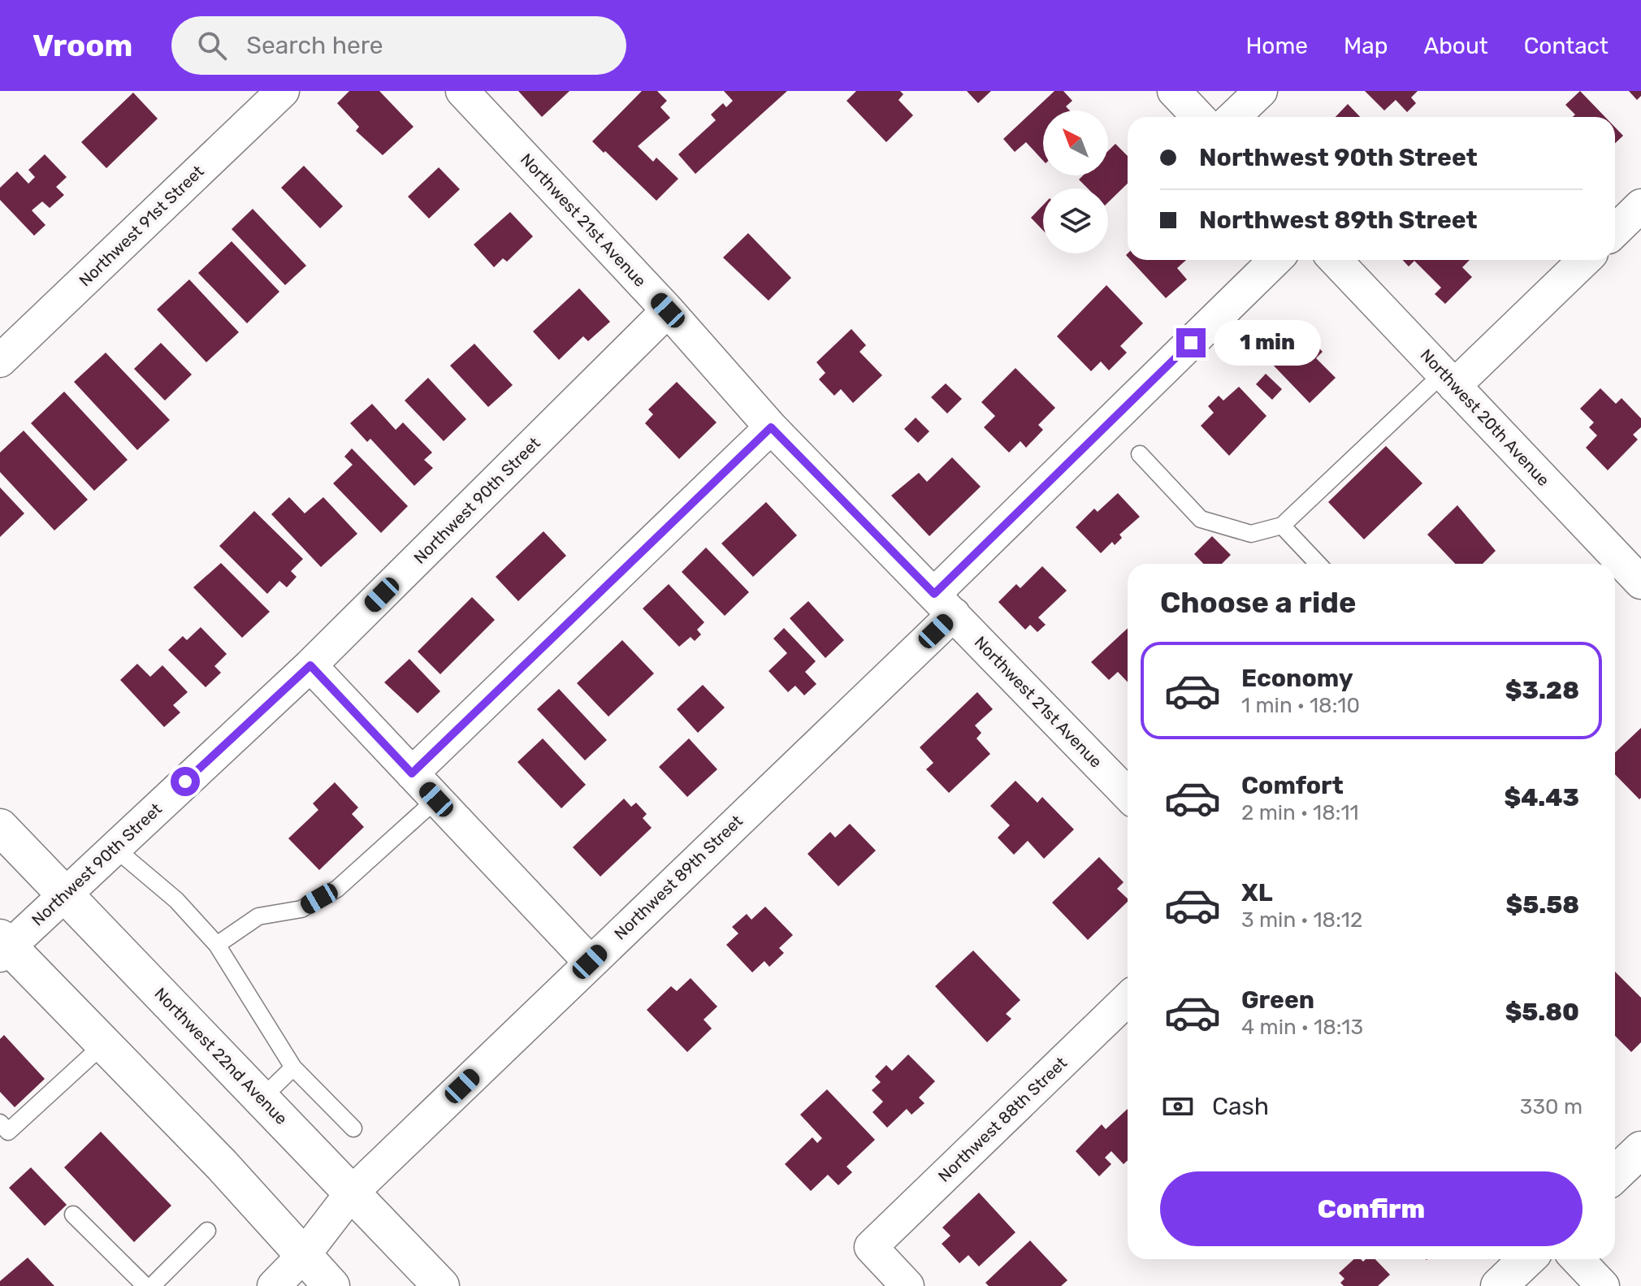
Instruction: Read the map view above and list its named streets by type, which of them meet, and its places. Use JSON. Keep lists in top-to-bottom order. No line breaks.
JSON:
{"streets":{"main road":["Northwest 22nd Avenue"],"street":["Northwest 21st Avenue","Northwest 91st Street","Northwest 20th Avenue","Northwest 90th Street","Northwest 89th Street","Northwest 88th Street"]},"crossings":[["Northwest 21st Avenue","Northwest 90th Street"],["Northwest 21st Avenue","Northwest 89th Street"],["Northwest 90th Street","Northwest 22nd Avenue"],["Northwest 89th Street","Northwest 22nd Avenue"]],"north":"top left","page":{"header":"Vroom","search":"Search here","nav":["Home","Map","About","Contact"],"banner":["Northwest 90th Street","Northwest 89th Street"],"bubble":"1 min","heading":"Choose a ride","list":[{"name":"Economy","note":"1 min · 18:10","value":"$3.28"},{"name":"Comfort","note":"2 min · 18:11","value":"$4.43"},{"name":"XL","note":"3 min · 18:12","value":"$5.58"},{"name":"Green","note":"4 min · 18:13","value":"$5.80"}],"pay":["Cash","330 m"],"buttons":"Confirm"}}
